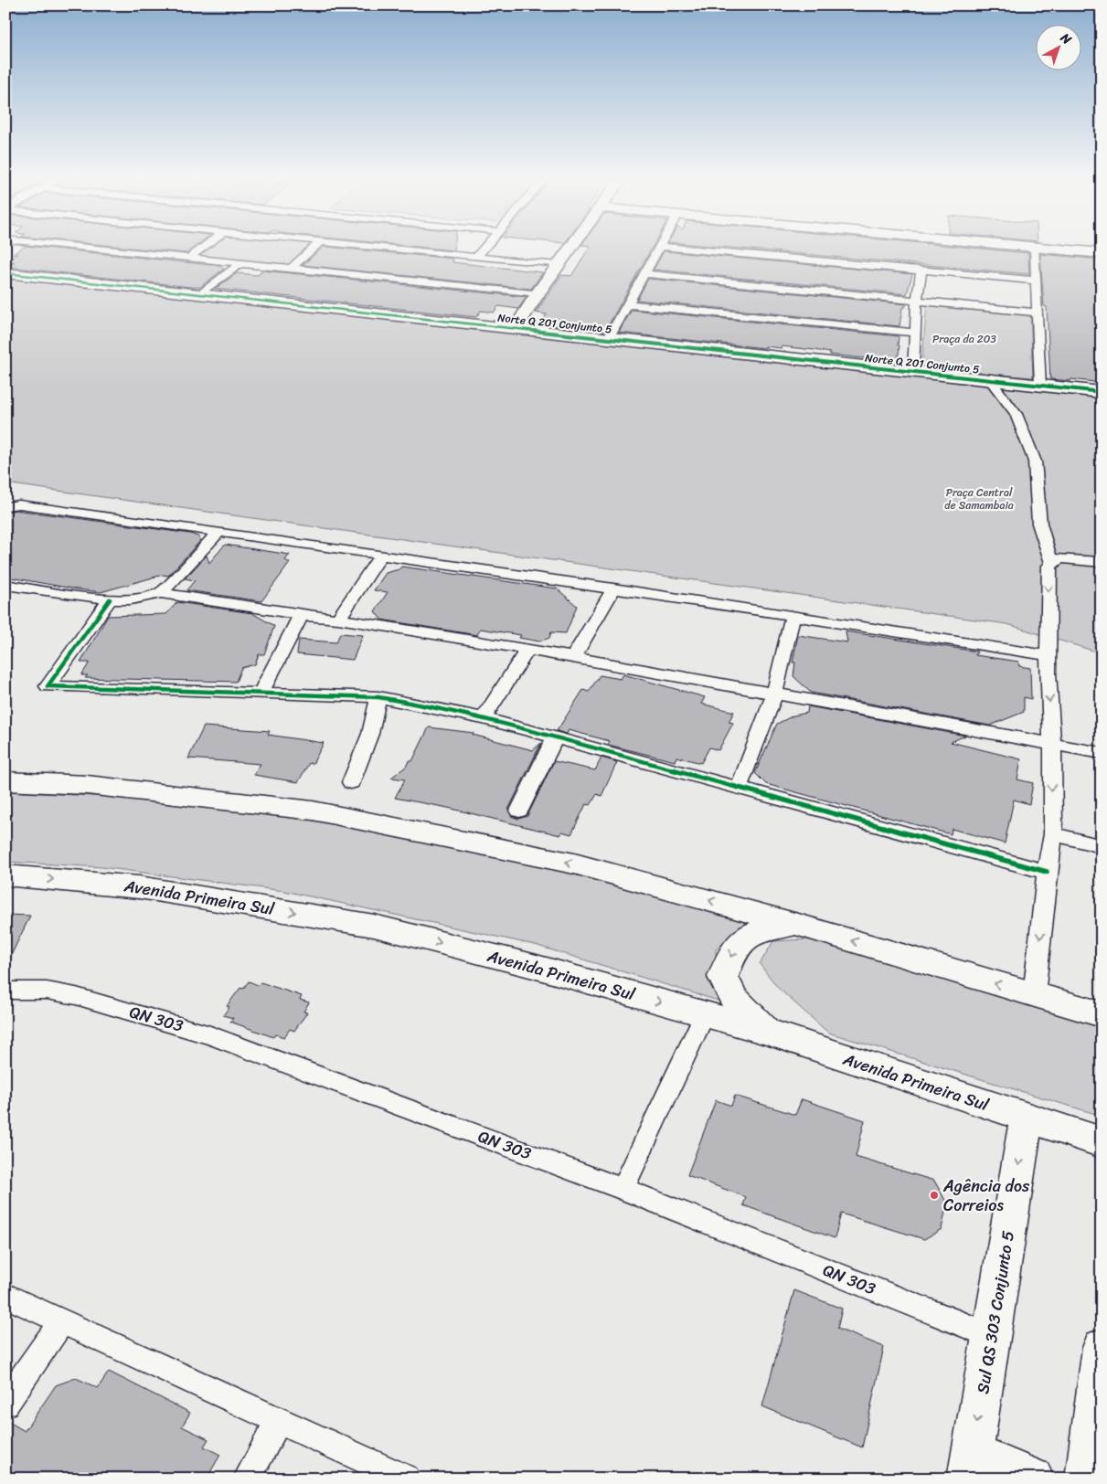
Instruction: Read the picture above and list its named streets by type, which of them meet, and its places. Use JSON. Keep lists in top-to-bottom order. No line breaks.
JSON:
{"streets":{"street":["Norte Q 201 Conjunto 5","Avenida Primeira Sul","QN 303","Sul QS 303 Conjunto 5"]},"crossings":[["Avenida Primeira Sul","Sul QS 303 Conjunto 5"],["QN 303","Sul QS 303 Conjunto 5"]],"parks":["Praça da 203","Praça Central de Samambaia"],"places":["Agência dos Correios"],"north":"top right"}
